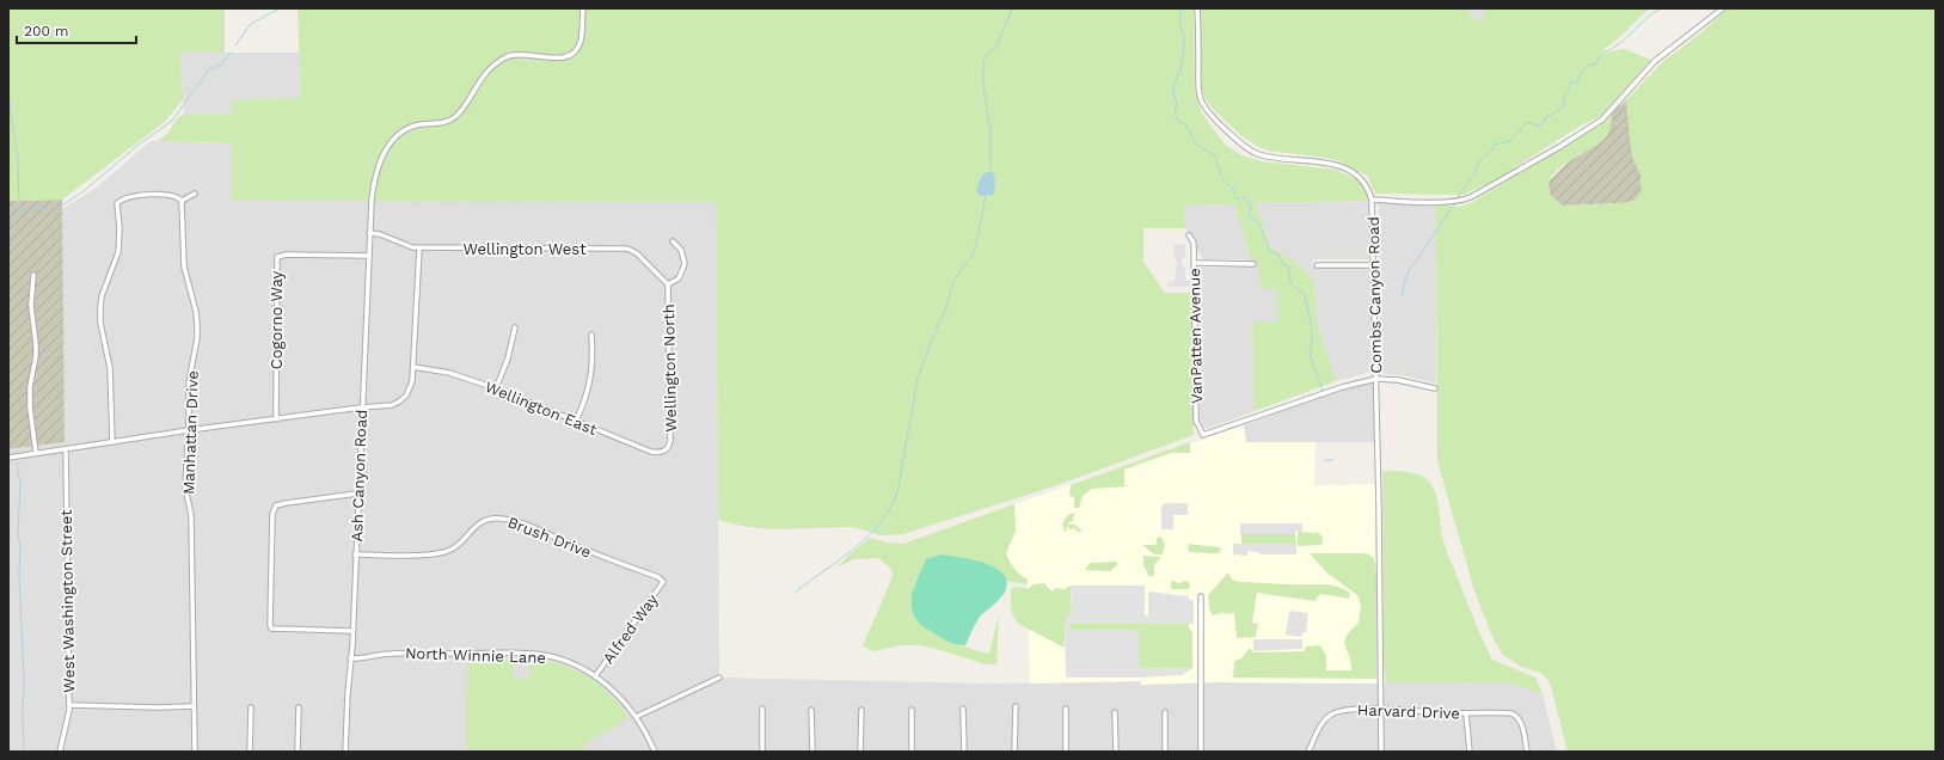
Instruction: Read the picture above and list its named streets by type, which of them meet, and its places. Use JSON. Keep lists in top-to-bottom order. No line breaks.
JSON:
{"streets":{"street":["Wellington West","Combs Canyon Road","Cogorno Way","VanPatten Avenue","Wellington North","Wellington East","Manhattan Drive","Ash Canyon Road","Brush Drive","West Washington Street","Alfred Way","North Winnie Lane","Harvard Drive"]},"crossings":[["Wellington West","Wellington North"],["Wellington West","Ash Canyon Road"],["Combs Canyon Road","VanPatten Avenue"],["Combs Canyon Road","Harvard Drive"],["Cogorno Way","Ash Canyon Road"],["Wellington North","Wellington East"],["Ash Canyon Road","Brush Drive"],["Ash Canyon Road","North Winnie Lane"],["Brush Drive","Alfred Way"],["Alfred Way","North Winnie Lane"]],"scale_bar":"200 m"}
